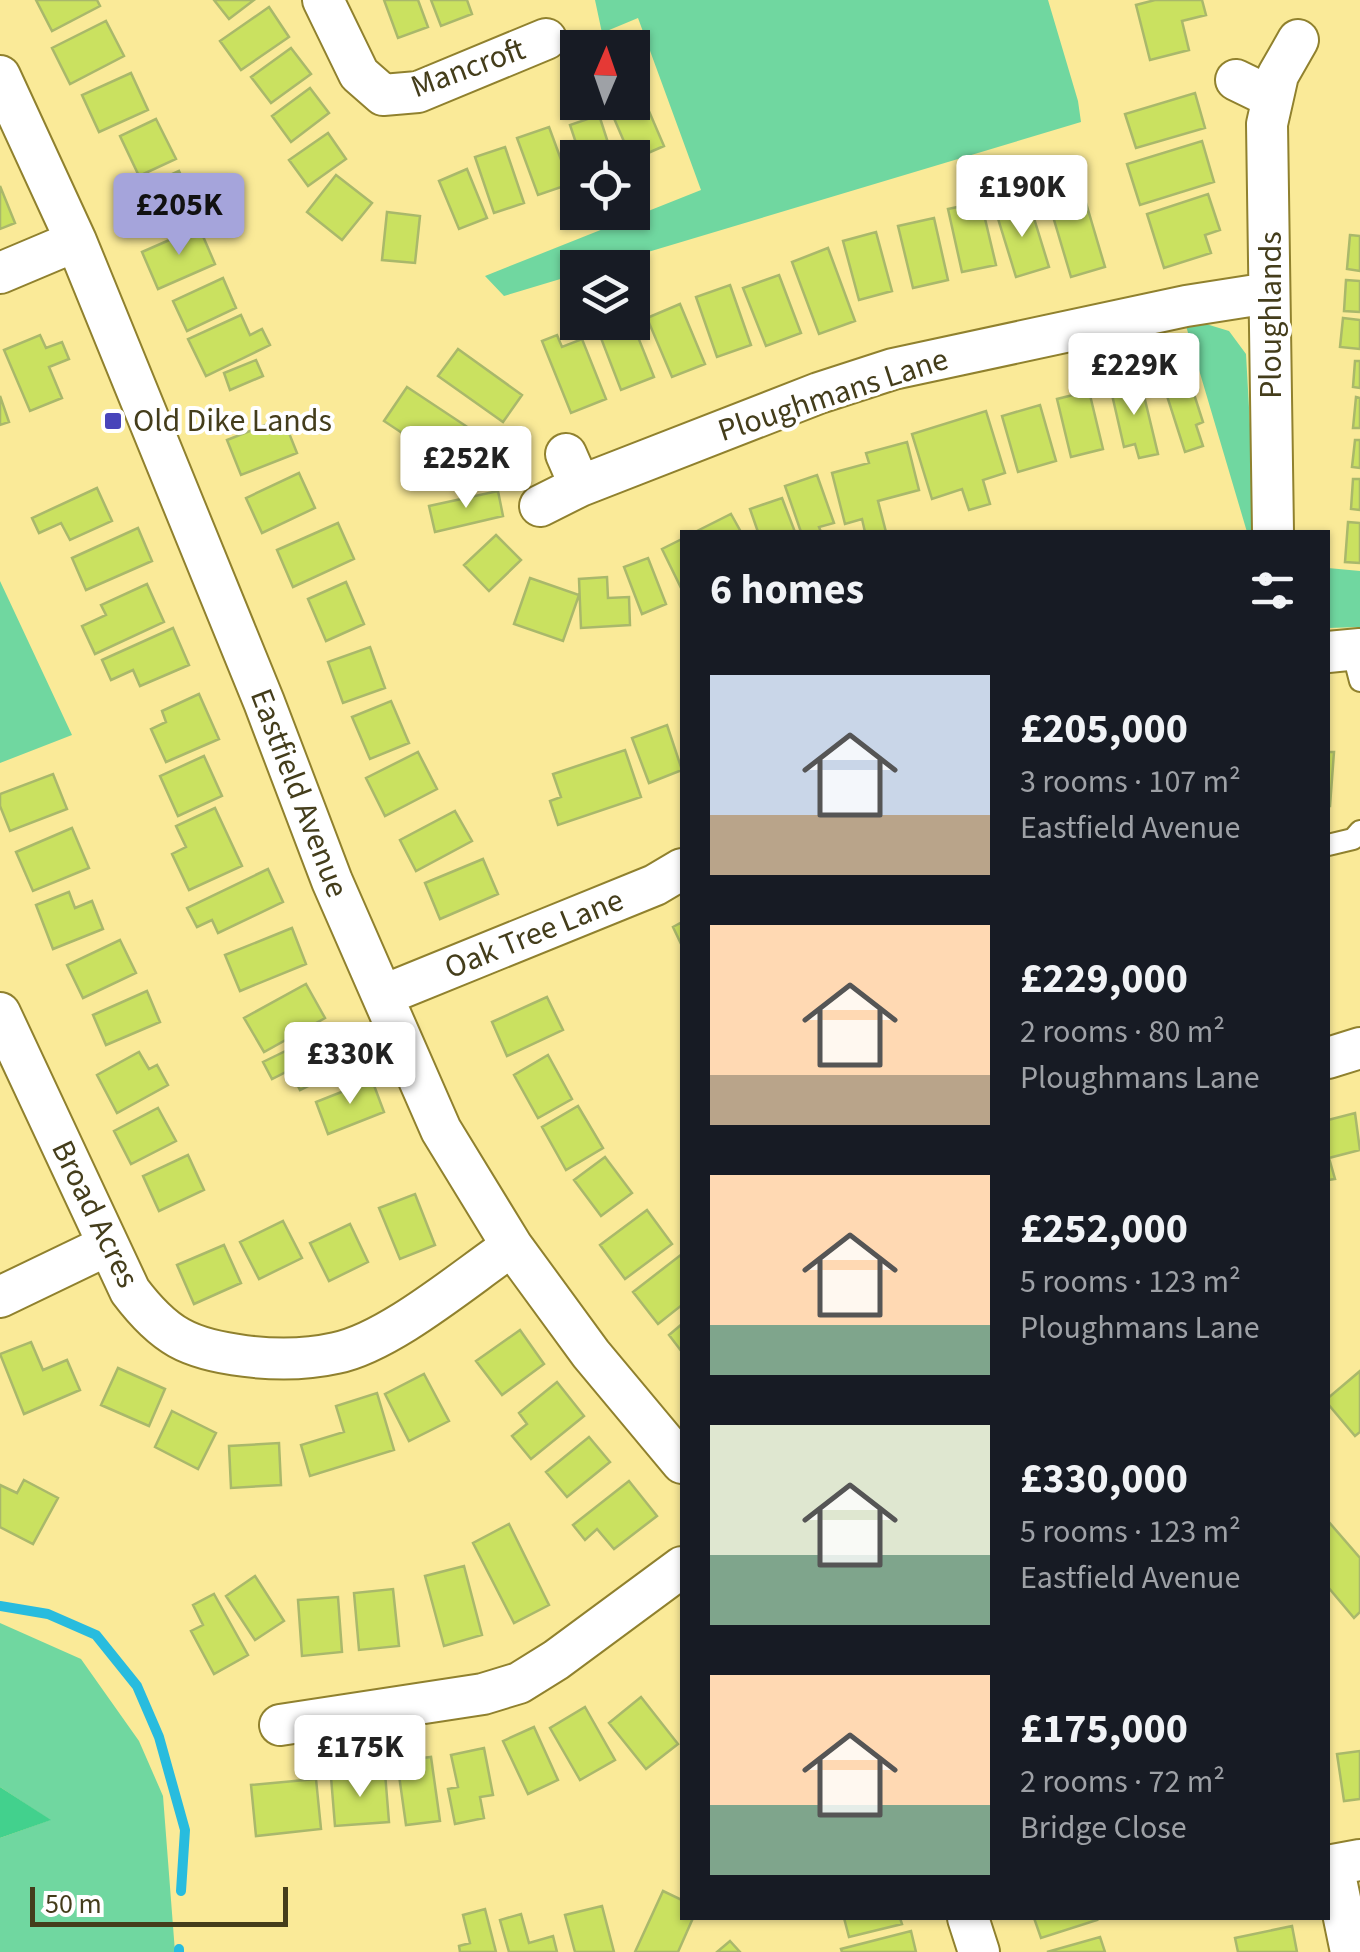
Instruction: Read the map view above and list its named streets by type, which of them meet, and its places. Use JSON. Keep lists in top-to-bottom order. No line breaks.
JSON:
{"streets":{"street":["Mancroft","Ploughlands","Ploughmans Lane","Eastfield Avenue","Oak Tree Lane","Broad Acres"]},"crossings":[["Ploughlands","Ploughmans Lane"],["Eastfield Avenue","Oak Tree Lane"],["Eastfield Avenue","Broad Acres"]],"places":{"transit":["Old Dike Lands"]},"scale_bar":"50 m","north":"top","page":{"price":["£190K","£205K","£229K","£252K","£330K","£175K"],"heading":"6 homes","list":[{"name":"£205,000","note":"3 rooms · 107 m² · Eastfield Avenue"},{"name":"£229,000","note":"2 rooms · 80 m² · Ploughmans Lane"},{"name":"£252,000","note":"5 rooms · 123 m² · Ploughmans Lane"},{"name":"£330,000","note":"5 rooms · 123 m² · Eastfield Avenue"},{"name":"£175,000","note":"2 rooms · 72 m² · Bridge Close"}],"scale":"50 m"}}
